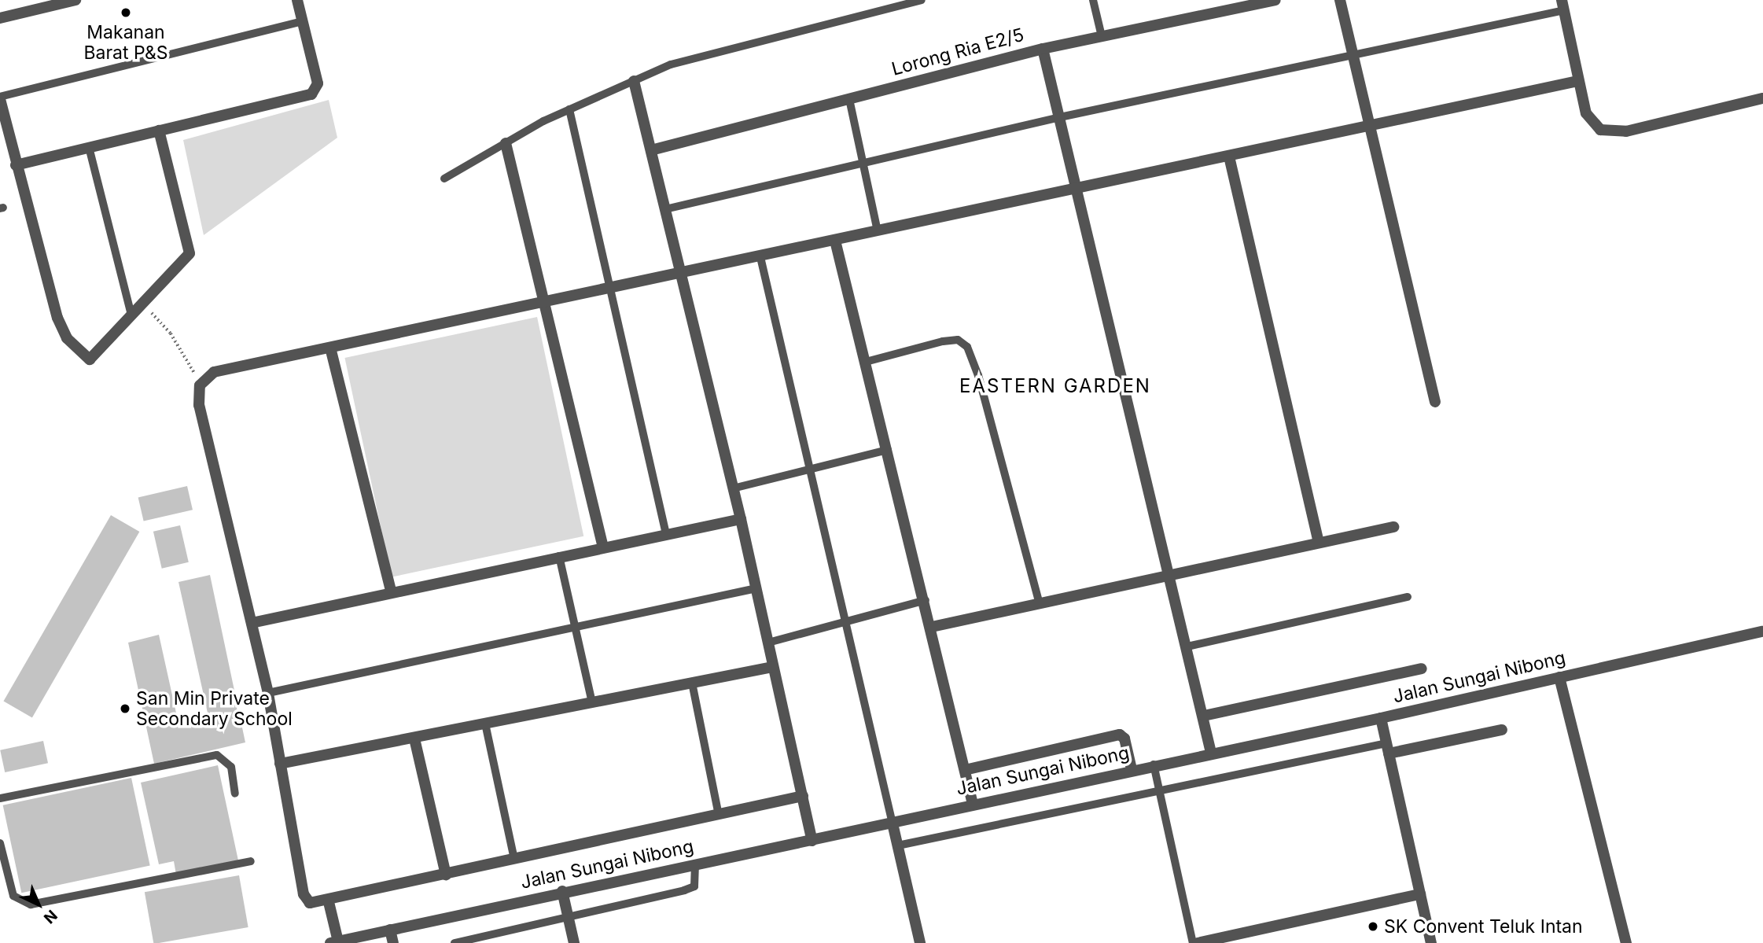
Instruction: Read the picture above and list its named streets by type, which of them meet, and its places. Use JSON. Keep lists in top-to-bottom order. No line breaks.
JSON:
{"streets":{"street":["Lorong Ria E2/5","Jalan Sungai Nibong"]},"districts":["EASTERN GARDEN"],"places":["Makanan Barat P&S","San Min Private Secondary School","SK Convent Teluk Intan"],"north":"bottom right"}
